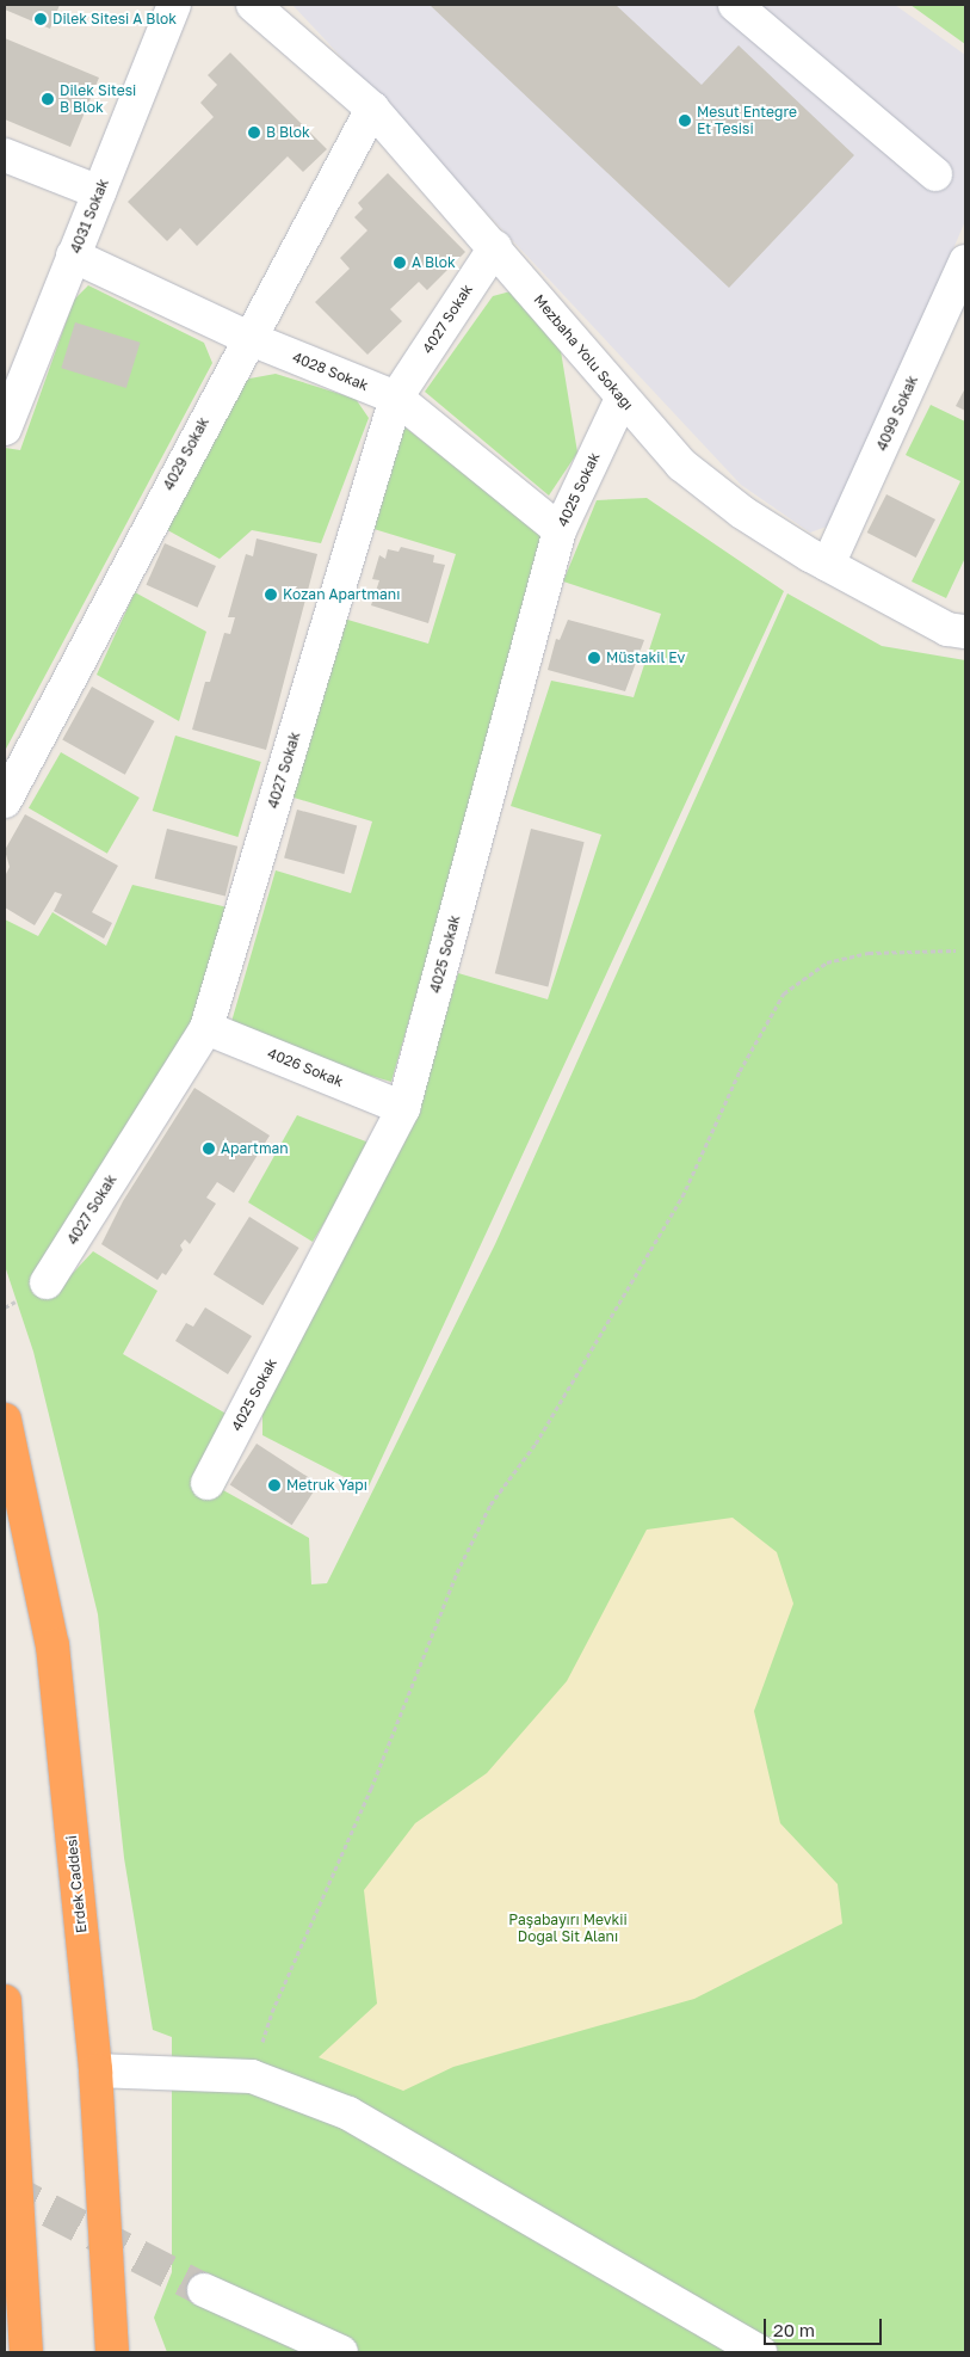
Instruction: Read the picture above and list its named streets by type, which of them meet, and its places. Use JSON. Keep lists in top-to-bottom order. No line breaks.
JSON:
{"streets":{"highway":["Erdek Caddesi"],"street":["4031 Sokak","4027 Sokak","Mezbaha Yolu Sokağı","4028 Sokak","4099 Sokak","4029 Sokak","4025 Sokak","4026 Sokak"]},"crossings":[["4031 Sokak","4028 Sokak"],["4027 Sokak","Mezbaha Yolu Sokağı"],["4027 Sokak","4028 Sokak"],["4027 Sokak","4026 Sokak"],["Mezbaha Yolu Sokağı","4099 Sokak"],["Mezbaha Yolu Sokağı","4029 Sokak"],["Mezbaha Yolu Sokağı","4025 Sokak"],["4028 Sokak","4029 Sokak"],["4028 Sokak","4025 Sokak"],["4025 Sokak","4026 Sokak"]],"parks":["Paşabayırı Mevkii Doğal Sit Alanı"],"places":["Dilek Sitesi A Blok","Dilek Sitesi B Blok","Mesut Entegre Et Tesisi","B Blok","A Blok","Kozan Apartmanı","Müstakil Ev","Apartman","Metruk Yapı"],"scale_bar":"20 m"}
